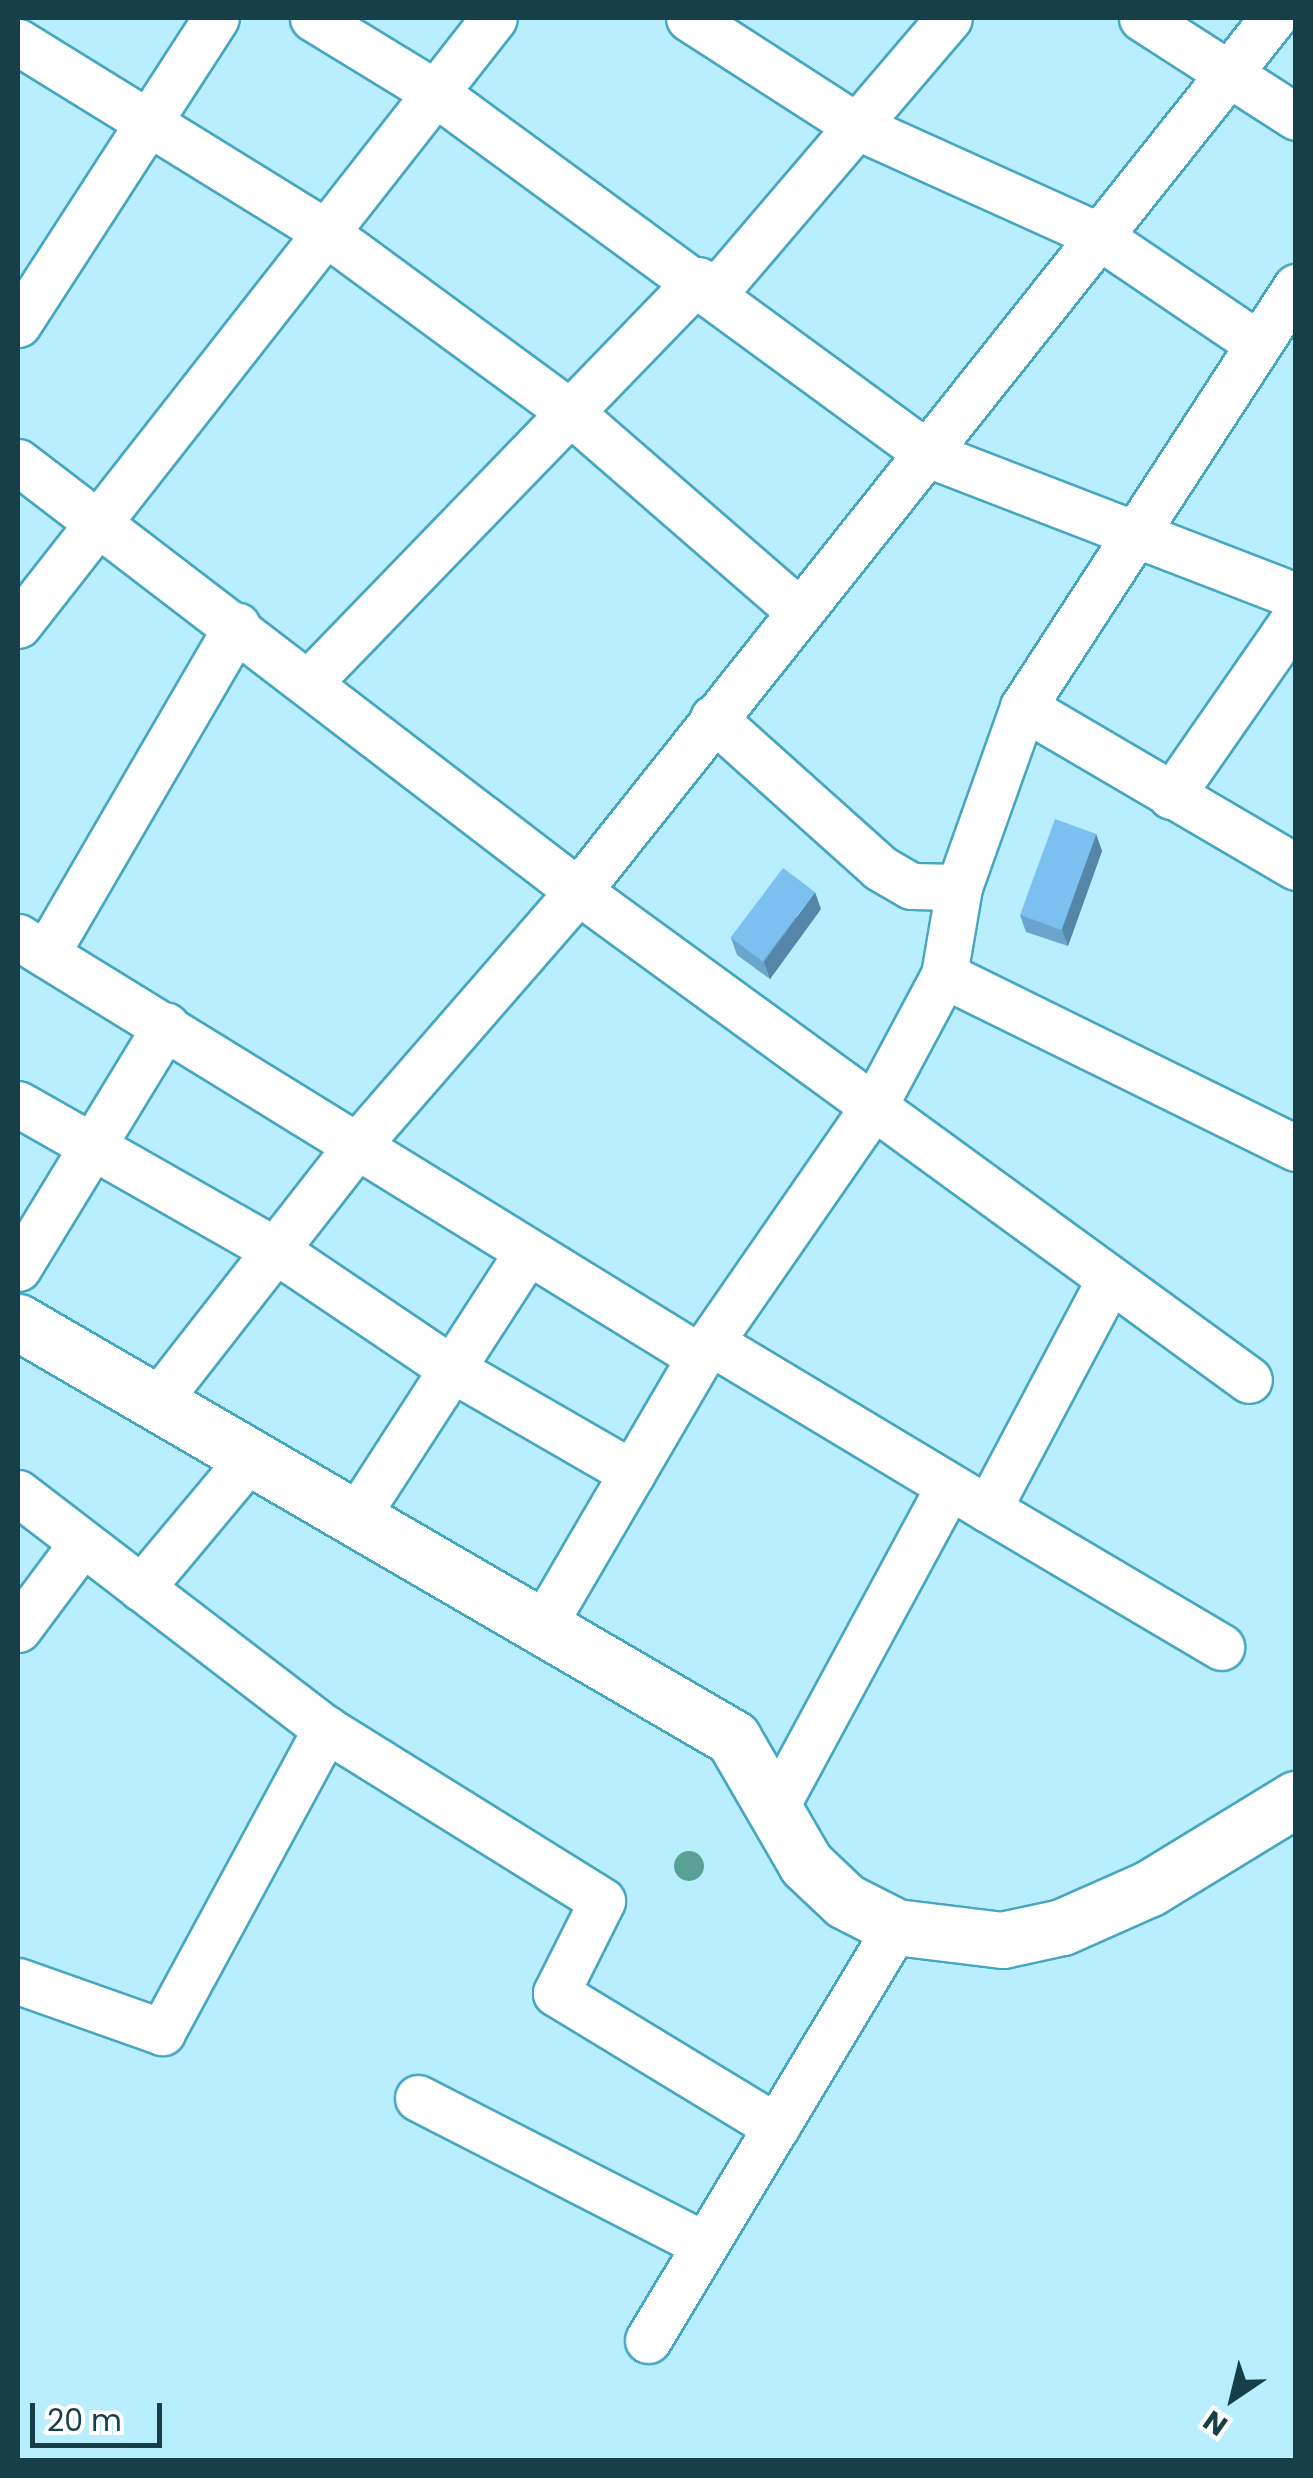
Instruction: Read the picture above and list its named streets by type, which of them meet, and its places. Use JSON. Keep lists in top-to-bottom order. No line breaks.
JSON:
{"scale_bar":"20 m","north":"bottom left"}
